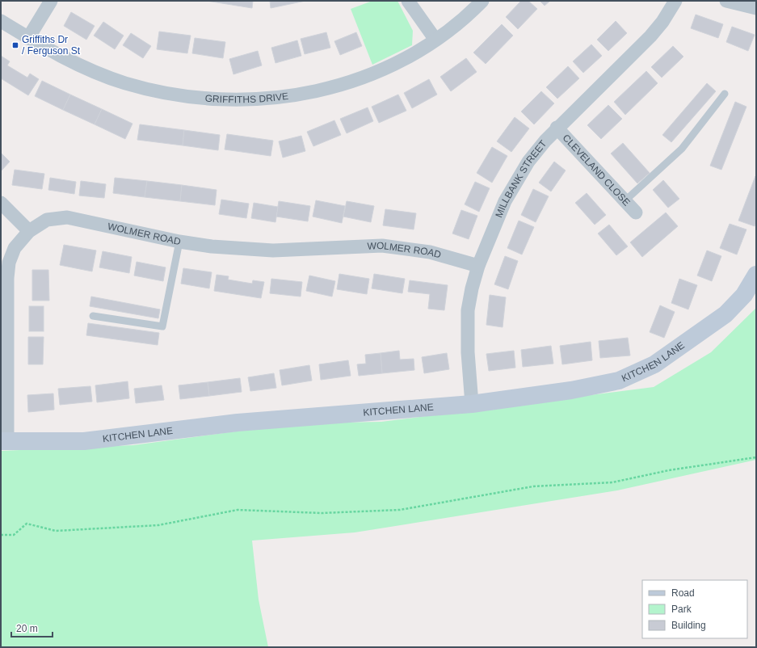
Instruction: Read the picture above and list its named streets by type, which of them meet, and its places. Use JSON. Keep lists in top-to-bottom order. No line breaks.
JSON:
{"streets":{"street":["GRIFFITHS DRIVE","CLEVELAND CLOSE","MILLBANK STREET","WOLMER ROAD","KITCHEN LANE"]},"crossings":[["CLEVELAND CLOSE","MILLBANK STREET"],["MILLBANK STREET","WOLMER ROAD"],["MILLBANK STREET","KITCHEN LANE"],["WOLMER ROAD","KITCHEN LANE"]],"places":{"transit":["Griffiths Dr / Ferguson St"]},"legend":["Road","Park","Building"],"scale_bar":"20 m"}
